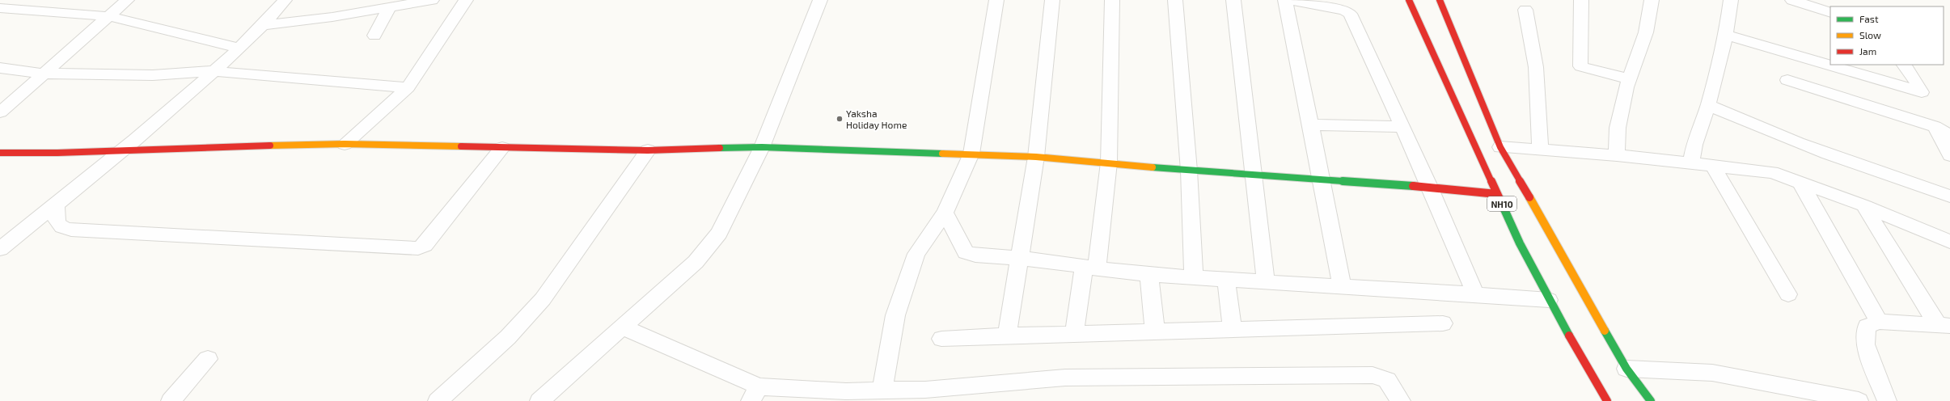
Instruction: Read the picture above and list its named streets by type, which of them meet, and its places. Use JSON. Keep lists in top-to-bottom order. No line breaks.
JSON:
{"streets":{"main road":["NH10"]},"places":["Yaksha Holiday Home"],"legend":["Fast","Slow","Jam"]}
